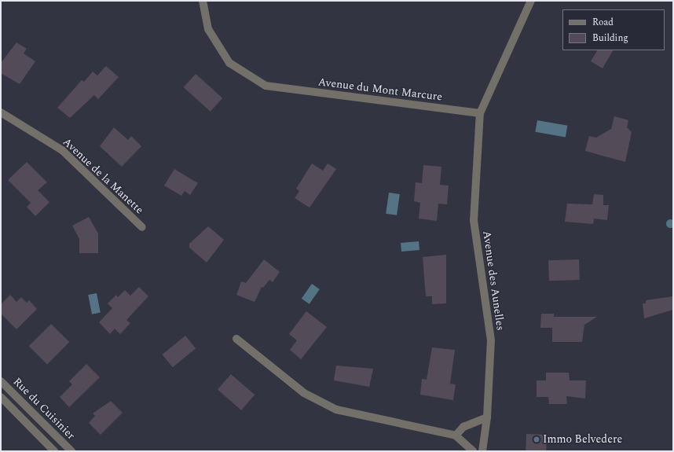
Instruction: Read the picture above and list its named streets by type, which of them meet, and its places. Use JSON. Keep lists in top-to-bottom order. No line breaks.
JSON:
{"streets":{"street":["Avenue du Mont Marcure","Avenue de la Manette","Avenue des Aunelles","Rue du Cuisinier"]},"crossings":[["Avenue du Mont Marcure","Avenue des Aunelles"]],"places":["Immo Belvedere"],"legend":["Road","Building"]}
